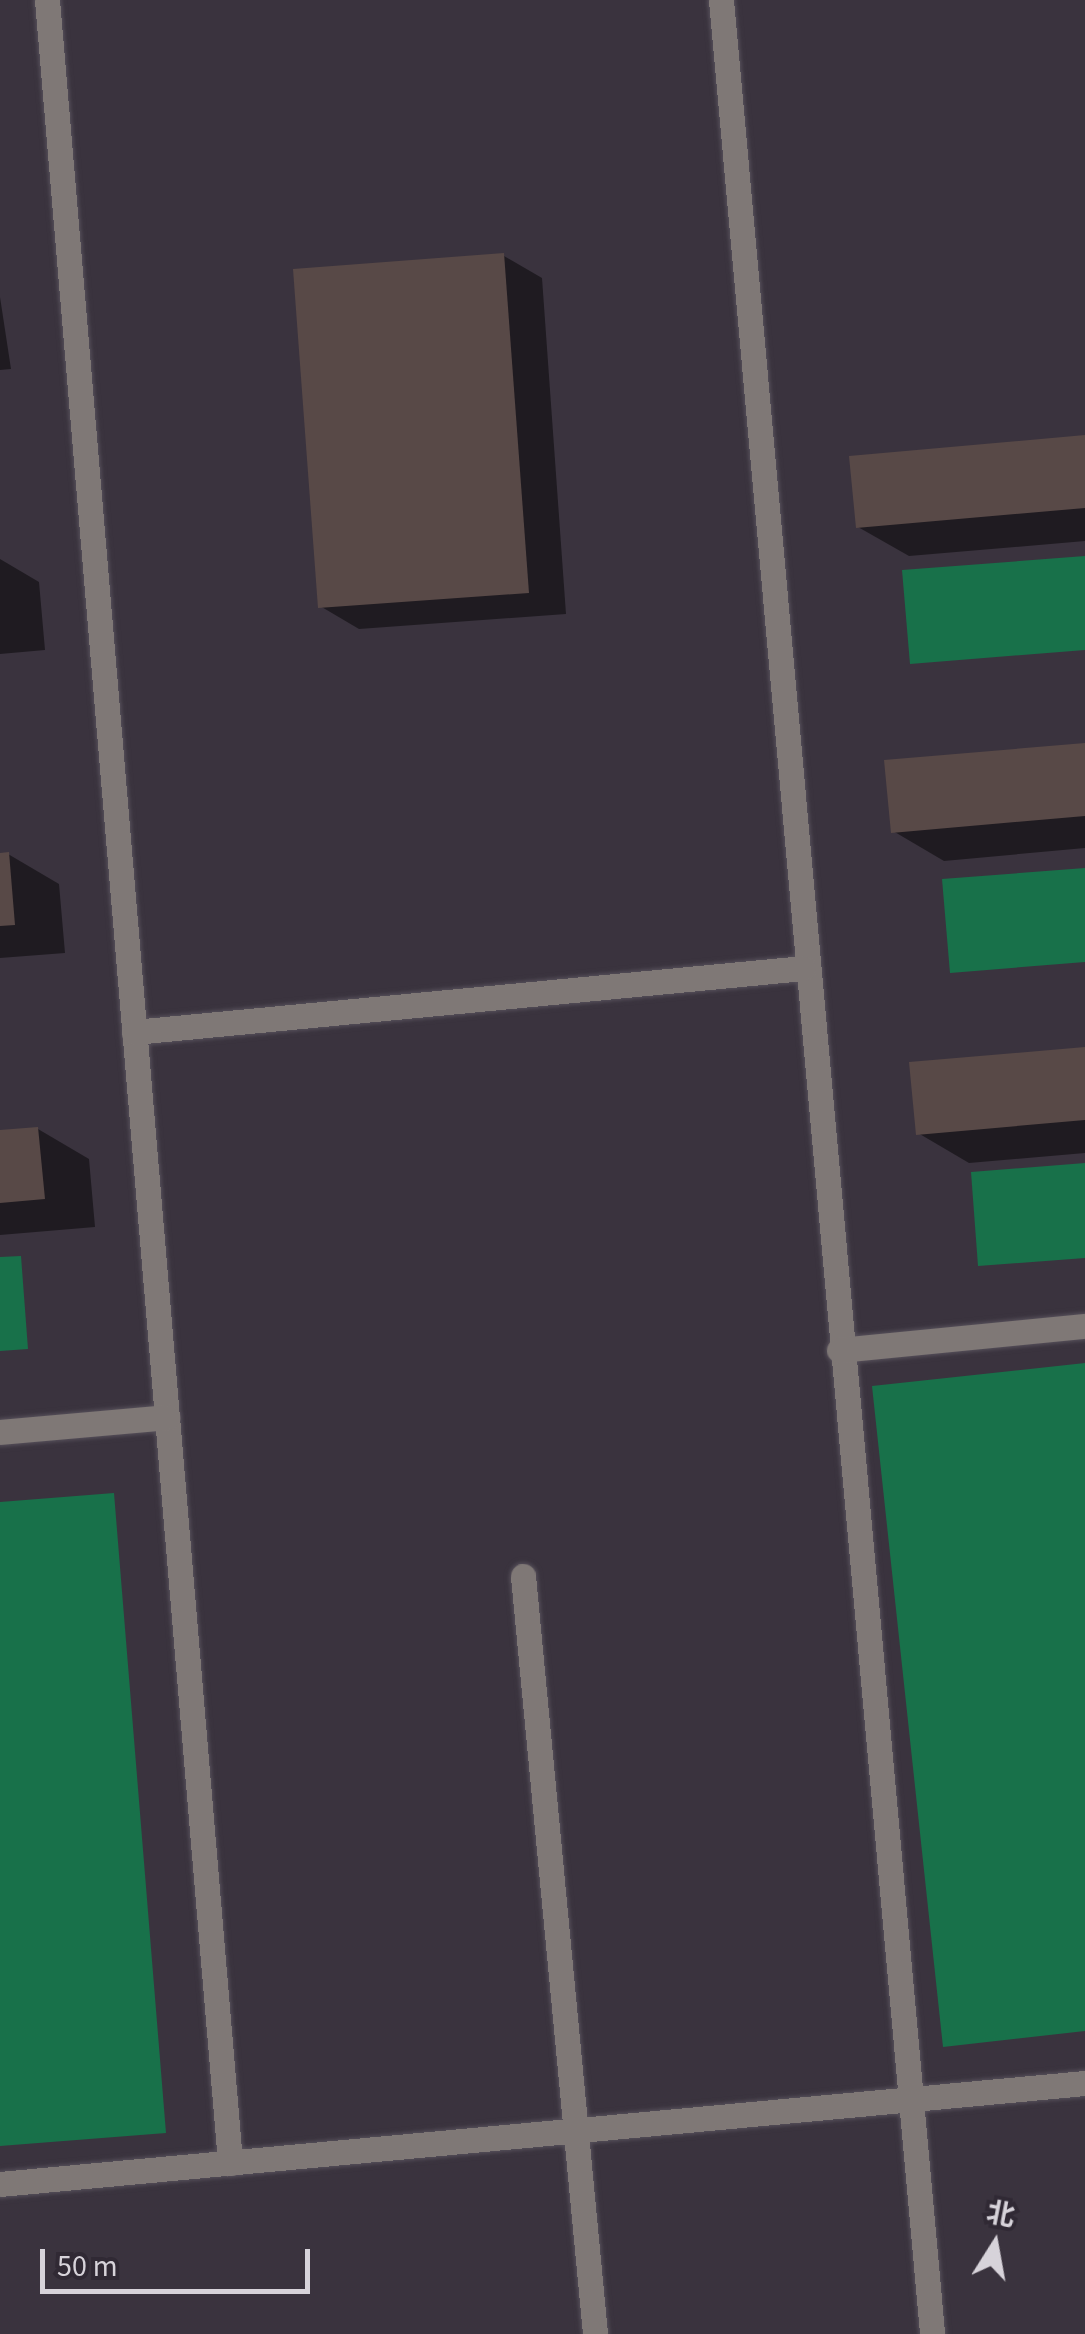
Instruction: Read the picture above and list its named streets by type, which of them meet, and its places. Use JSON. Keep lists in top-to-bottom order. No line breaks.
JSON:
{"scale_bar":"50 m","north":"top"}
